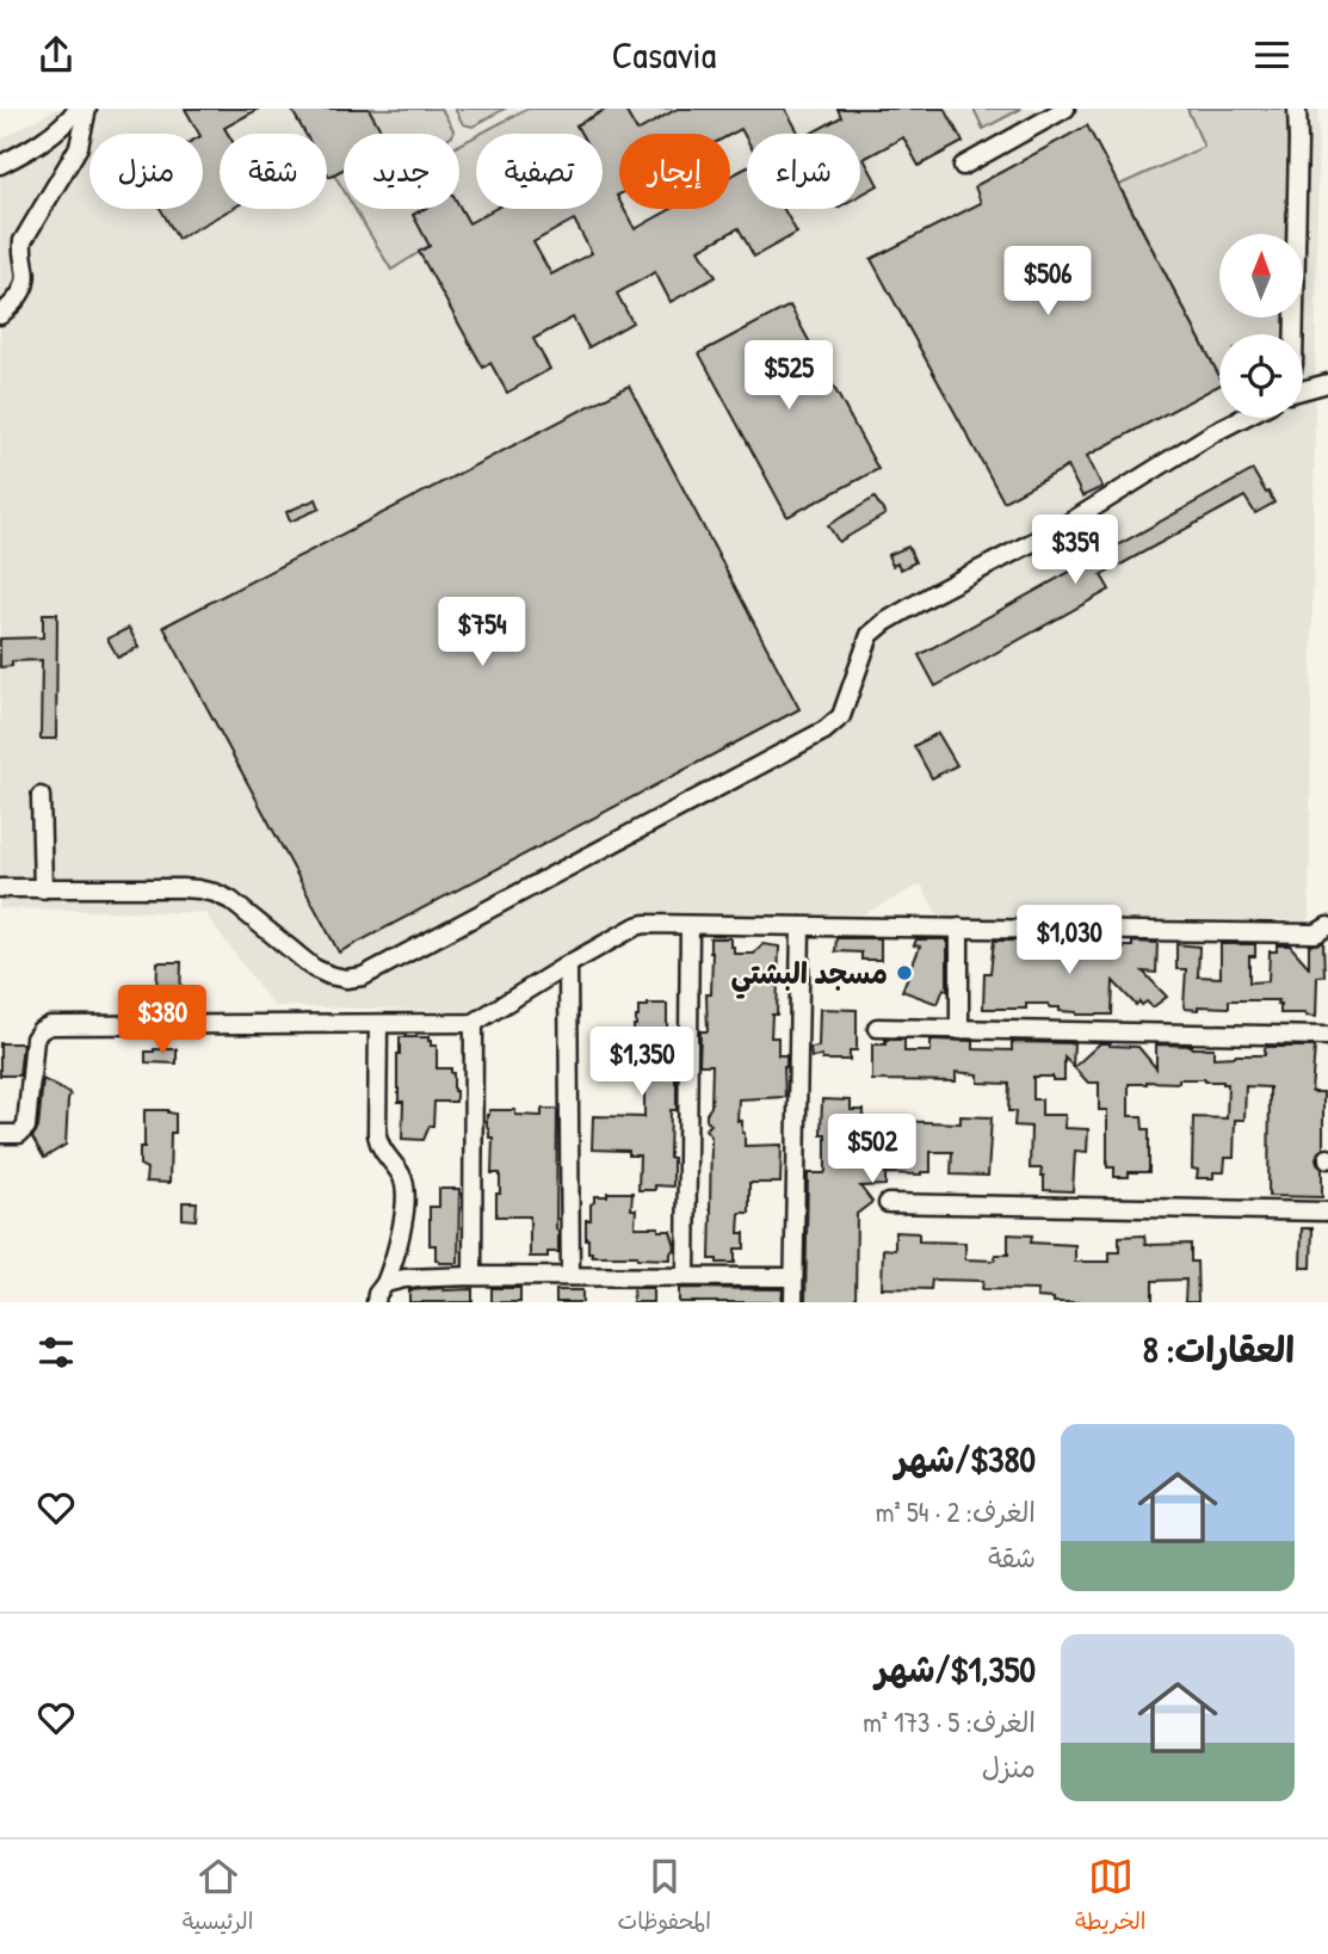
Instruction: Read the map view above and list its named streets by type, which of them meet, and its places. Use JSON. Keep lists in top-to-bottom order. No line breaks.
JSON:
{"places":["مسجد البشتي"],"north":"top","page":{"header":"Casavia","chip":["شراء","إيجار","تصفية","جديد","شقة","منزل"],"price":["$506","$525","$359","$754","$1,030","$380","$1,350","$502"],"heading":"العقارات: 8","list":[{"name":"$380/شهر","note":"الغرف: 2 · 54 m² · شقة"},{"name":"$1,350/شهر","note":"الغرف: 5 · 173 m² · منزل"}],"tabs":["الخريطة","المحفوظات","الرئيسية"]}}
